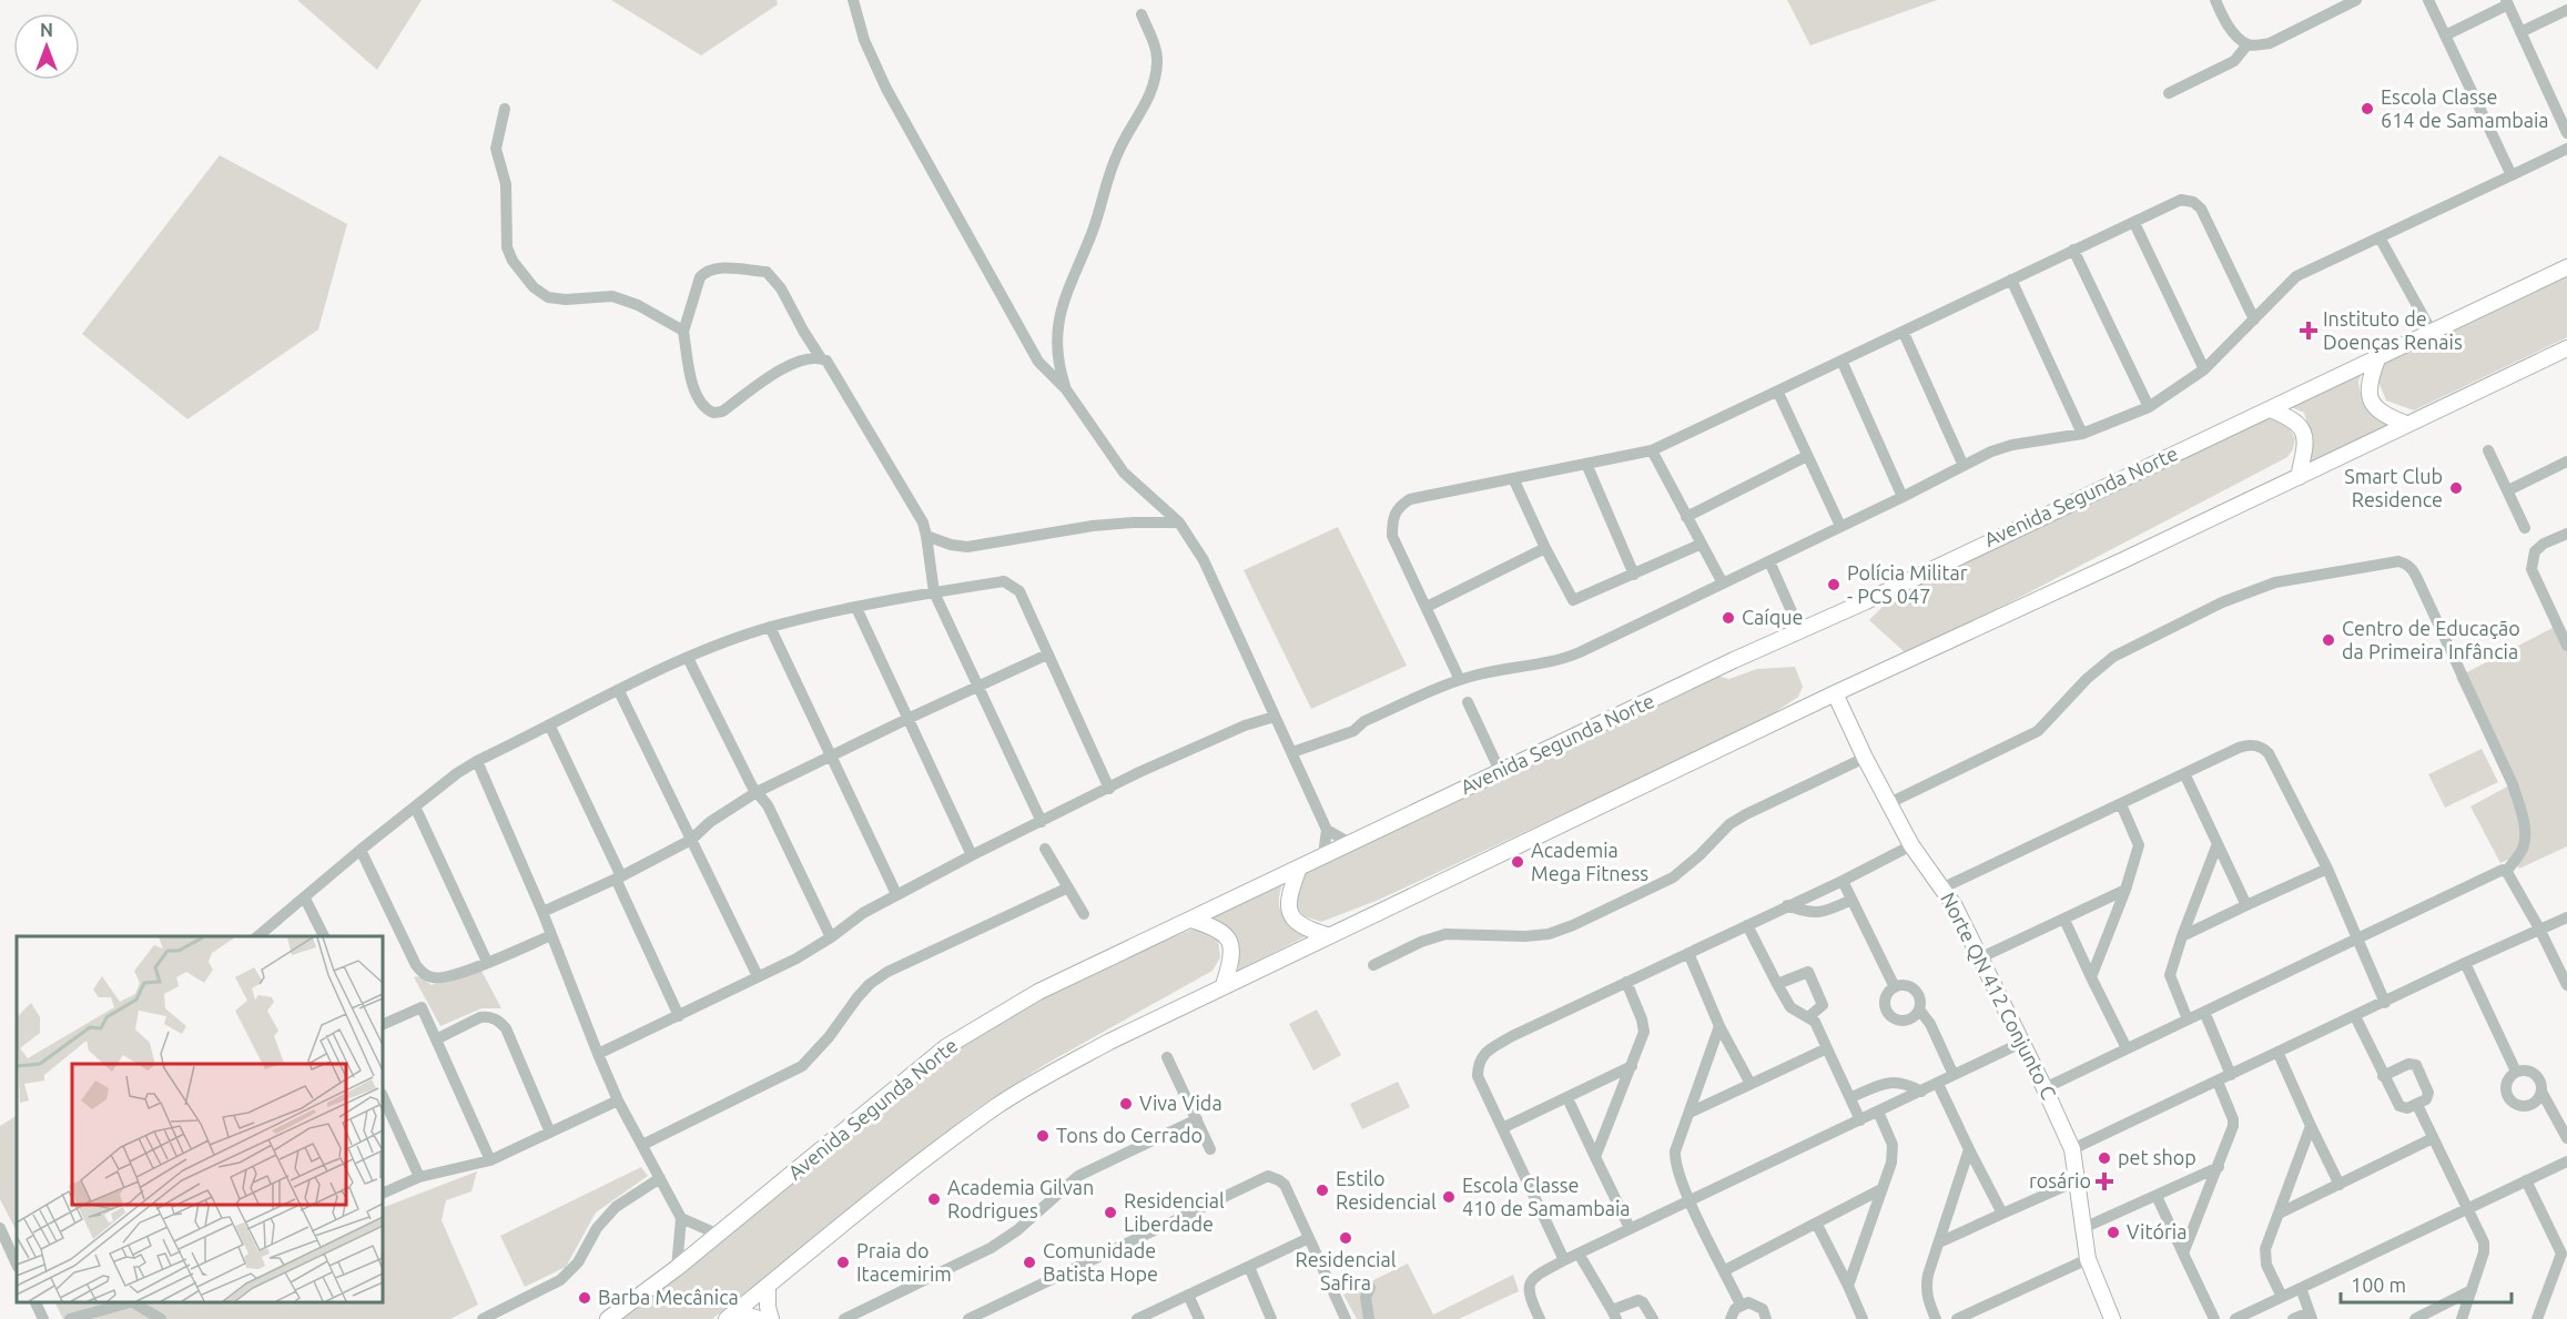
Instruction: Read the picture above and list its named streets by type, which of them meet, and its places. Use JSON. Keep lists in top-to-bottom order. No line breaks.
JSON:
{"streets":{"main road":["Avenida Segunda Norte","Norte QN 412 Conjunto C"]},"places":{"other":["Escola Classe 614 de Samambaia","Smart Club Residence","Polícia Militar - PCS 047","Caíque","Centro de Educação da Primeira Infância","Academia Mega Fitness","Viva Vida","Tons do Cerrado","pet shop","Estilo Residencial","Escola Classe 410 de Samambaia","Academia Gilvan Rodrigues","Residencial Liberdade","Vitória","Residencial Safira","Praia do Itacemirim","Comunidade Batista Hope","Barba Mecânica"],"health":["Instituto de Doenças Renais","rosário"]},"scale_bar":"100 m","north":"top"}
